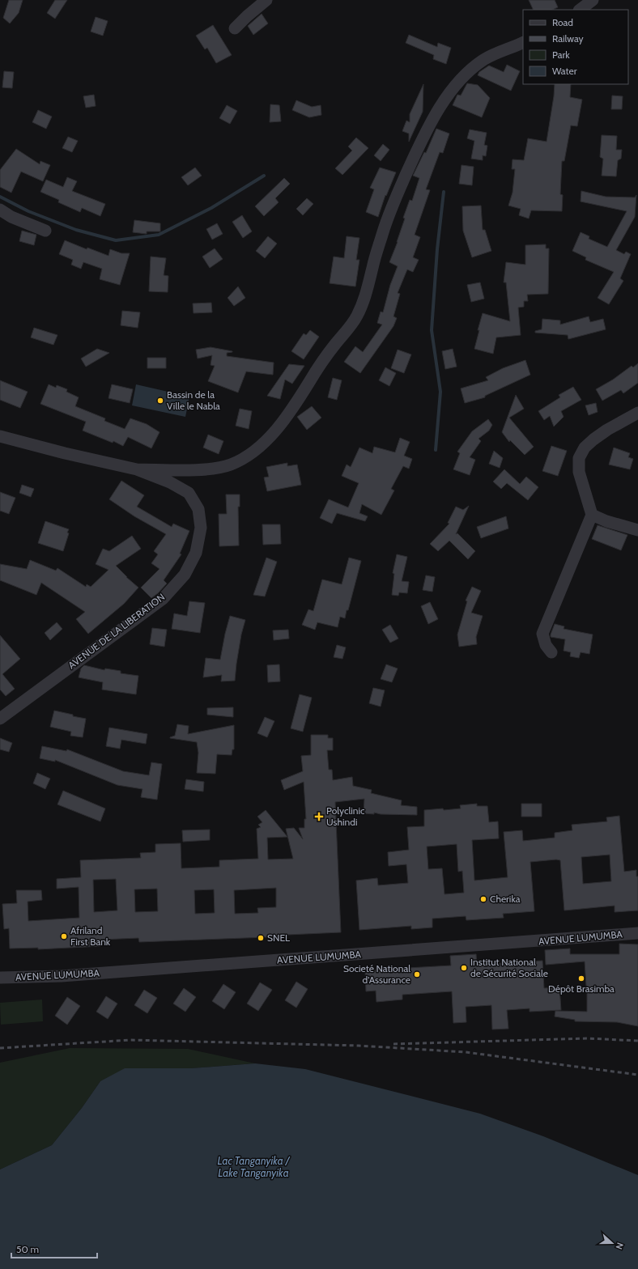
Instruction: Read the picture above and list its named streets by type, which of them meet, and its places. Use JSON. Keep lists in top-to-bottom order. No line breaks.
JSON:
{"streets":{"street":["AVENUE DE LA LIBERATION","AVENUE LUMUMBA"]},"water":["Lac Tanganyika / Lake Tanganyika"],"places":{"other":["Bassin de la Ville le Nabla","Cherika","Afriland First Bank","SNEL","Institut National de Sécurité Sociale","Societé National d'Assurance","Dépôt Brasimba"],"health":["Polyclinic Ushindi"]},"legend":["Road","Railway","Park","Water"],"scale_bar":"50 m","north":"right"}
